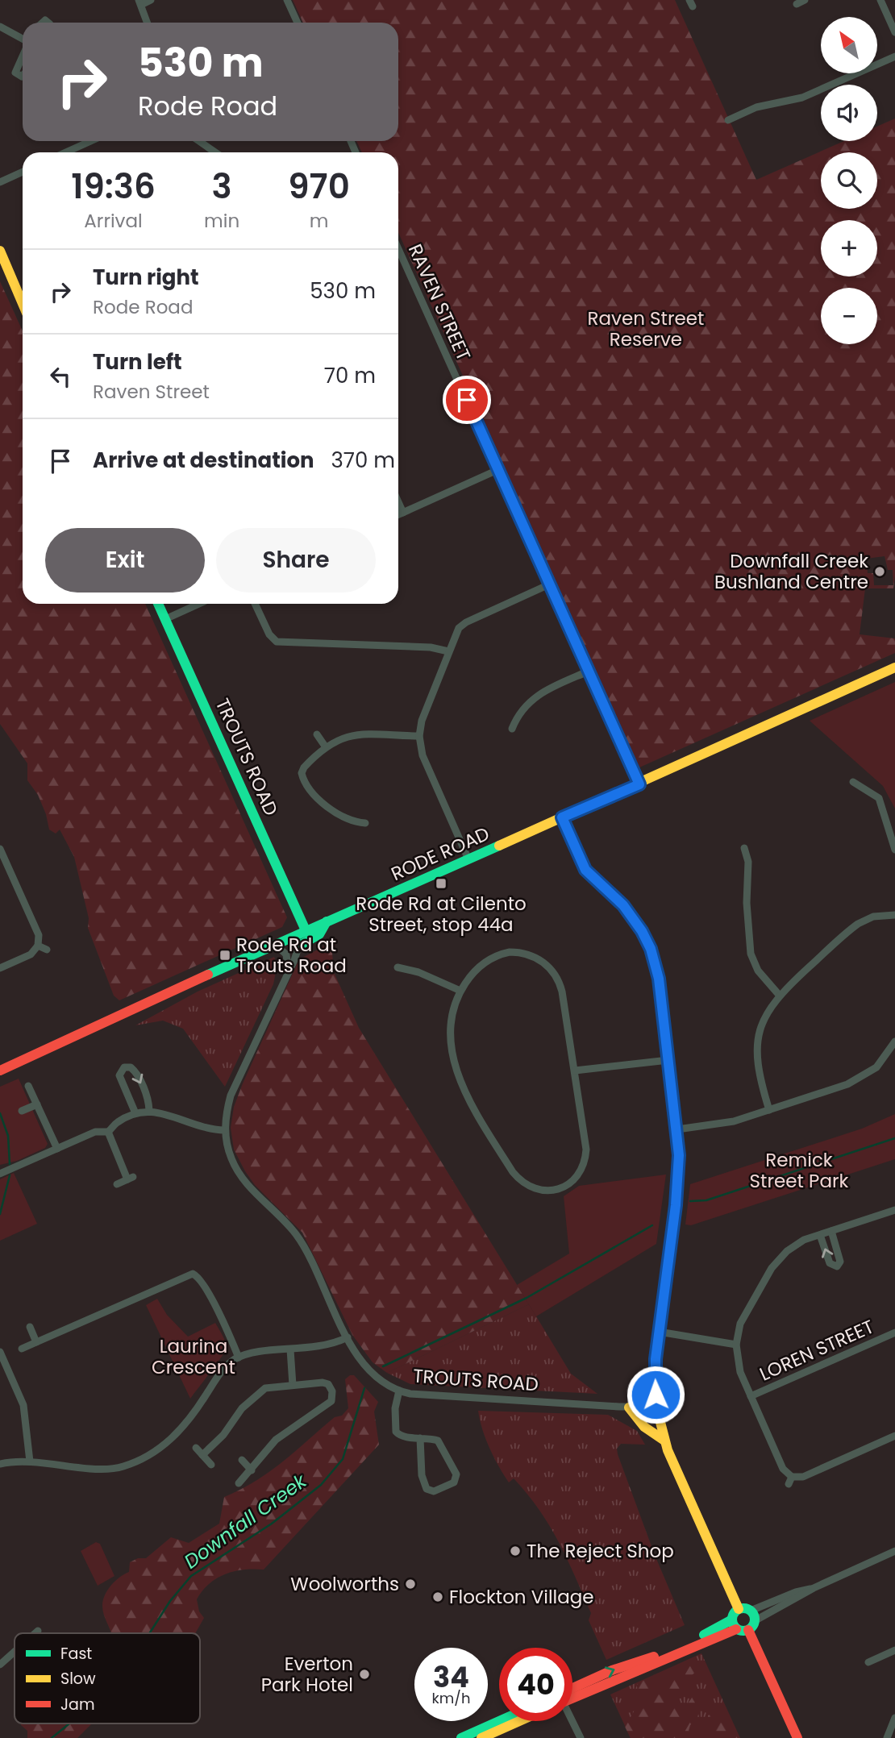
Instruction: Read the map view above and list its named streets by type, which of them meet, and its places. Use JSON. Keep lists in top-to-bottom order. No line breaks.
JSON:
{"streets":{"street":["RAVEN STREET","TROUTS ROAD","RODE ROAD","LOREN STREET"]},"crossings":[["RAVEN STREET","RODE ROAD"],["TROUTS ROAD","RODE ROAD"]],"water":["Downfall Creek"],"parks":["Raven Street Reserve","Remick Street Park","Laurina Crescent"],"places":{"other":["Downfall Creek Bushland Centre","The Reject Shop","Woolworths","Flockton Village","Everton Park Hotel"],"transit":["Rode Rd at Cilento Street, stop 44a","Rode Rd at Trouts Road"]},"legend":["Fast","Slow","Jam"],"north":"top left","page":{"map_buttons":["+","−"],"turn":["530 m","Rode Road"],"eta":["19:36","Arrival","3","min","970","m"],"list":[{"name":"Turn right","note":"Rode Road","value":"530 m"},{"name":"Turn left","note":"Raven Street","value":"70 m"},{"name":"Arrive at destination","value":"370 m"}],"buttons":["Exit","Share"],"speed":"34 km/h","limit":"40"}}
